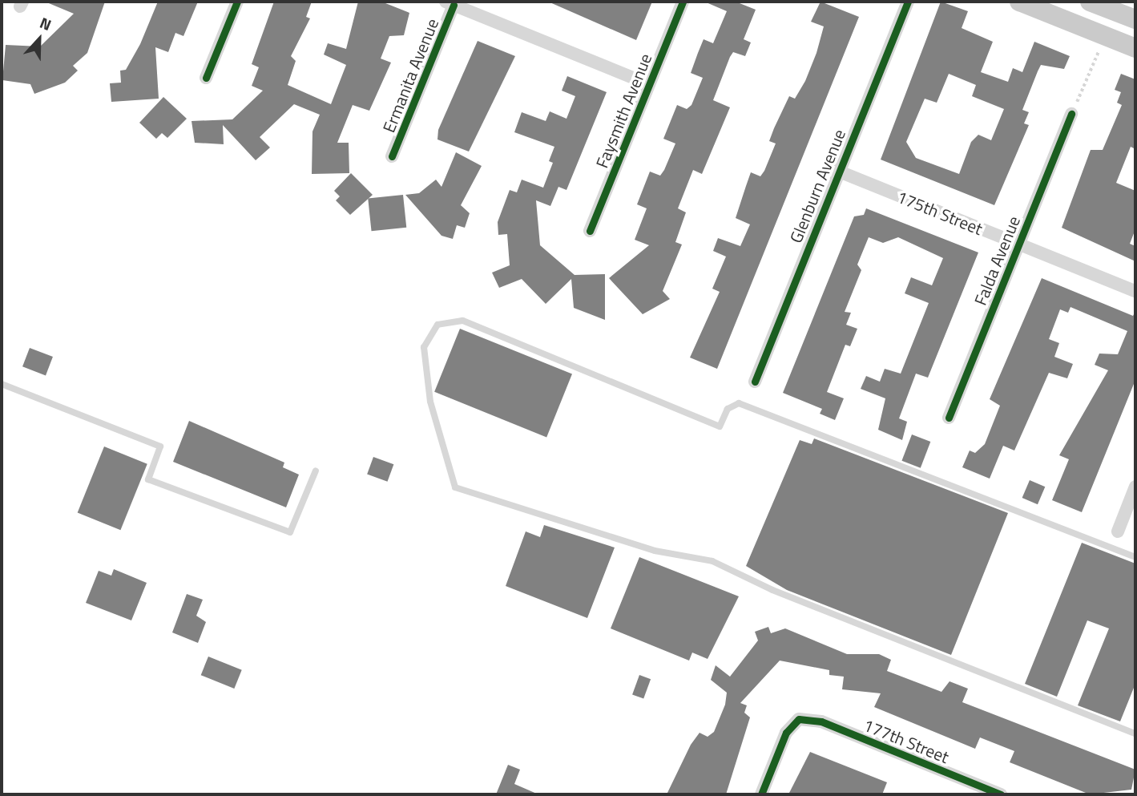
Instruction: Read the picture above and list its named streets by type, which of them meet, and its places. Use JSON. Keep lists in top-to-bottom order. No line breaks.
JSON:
{"streets":{"street":["Ermanita Avenue","Faysmith Avenue","Glenburn Avenue","175th Street","Falda Avenue","177th Street"]},"crossings":[["Glenburn Avenue","175th Street"],["175th Street","Falda Avenue"]],"north":"top"}
